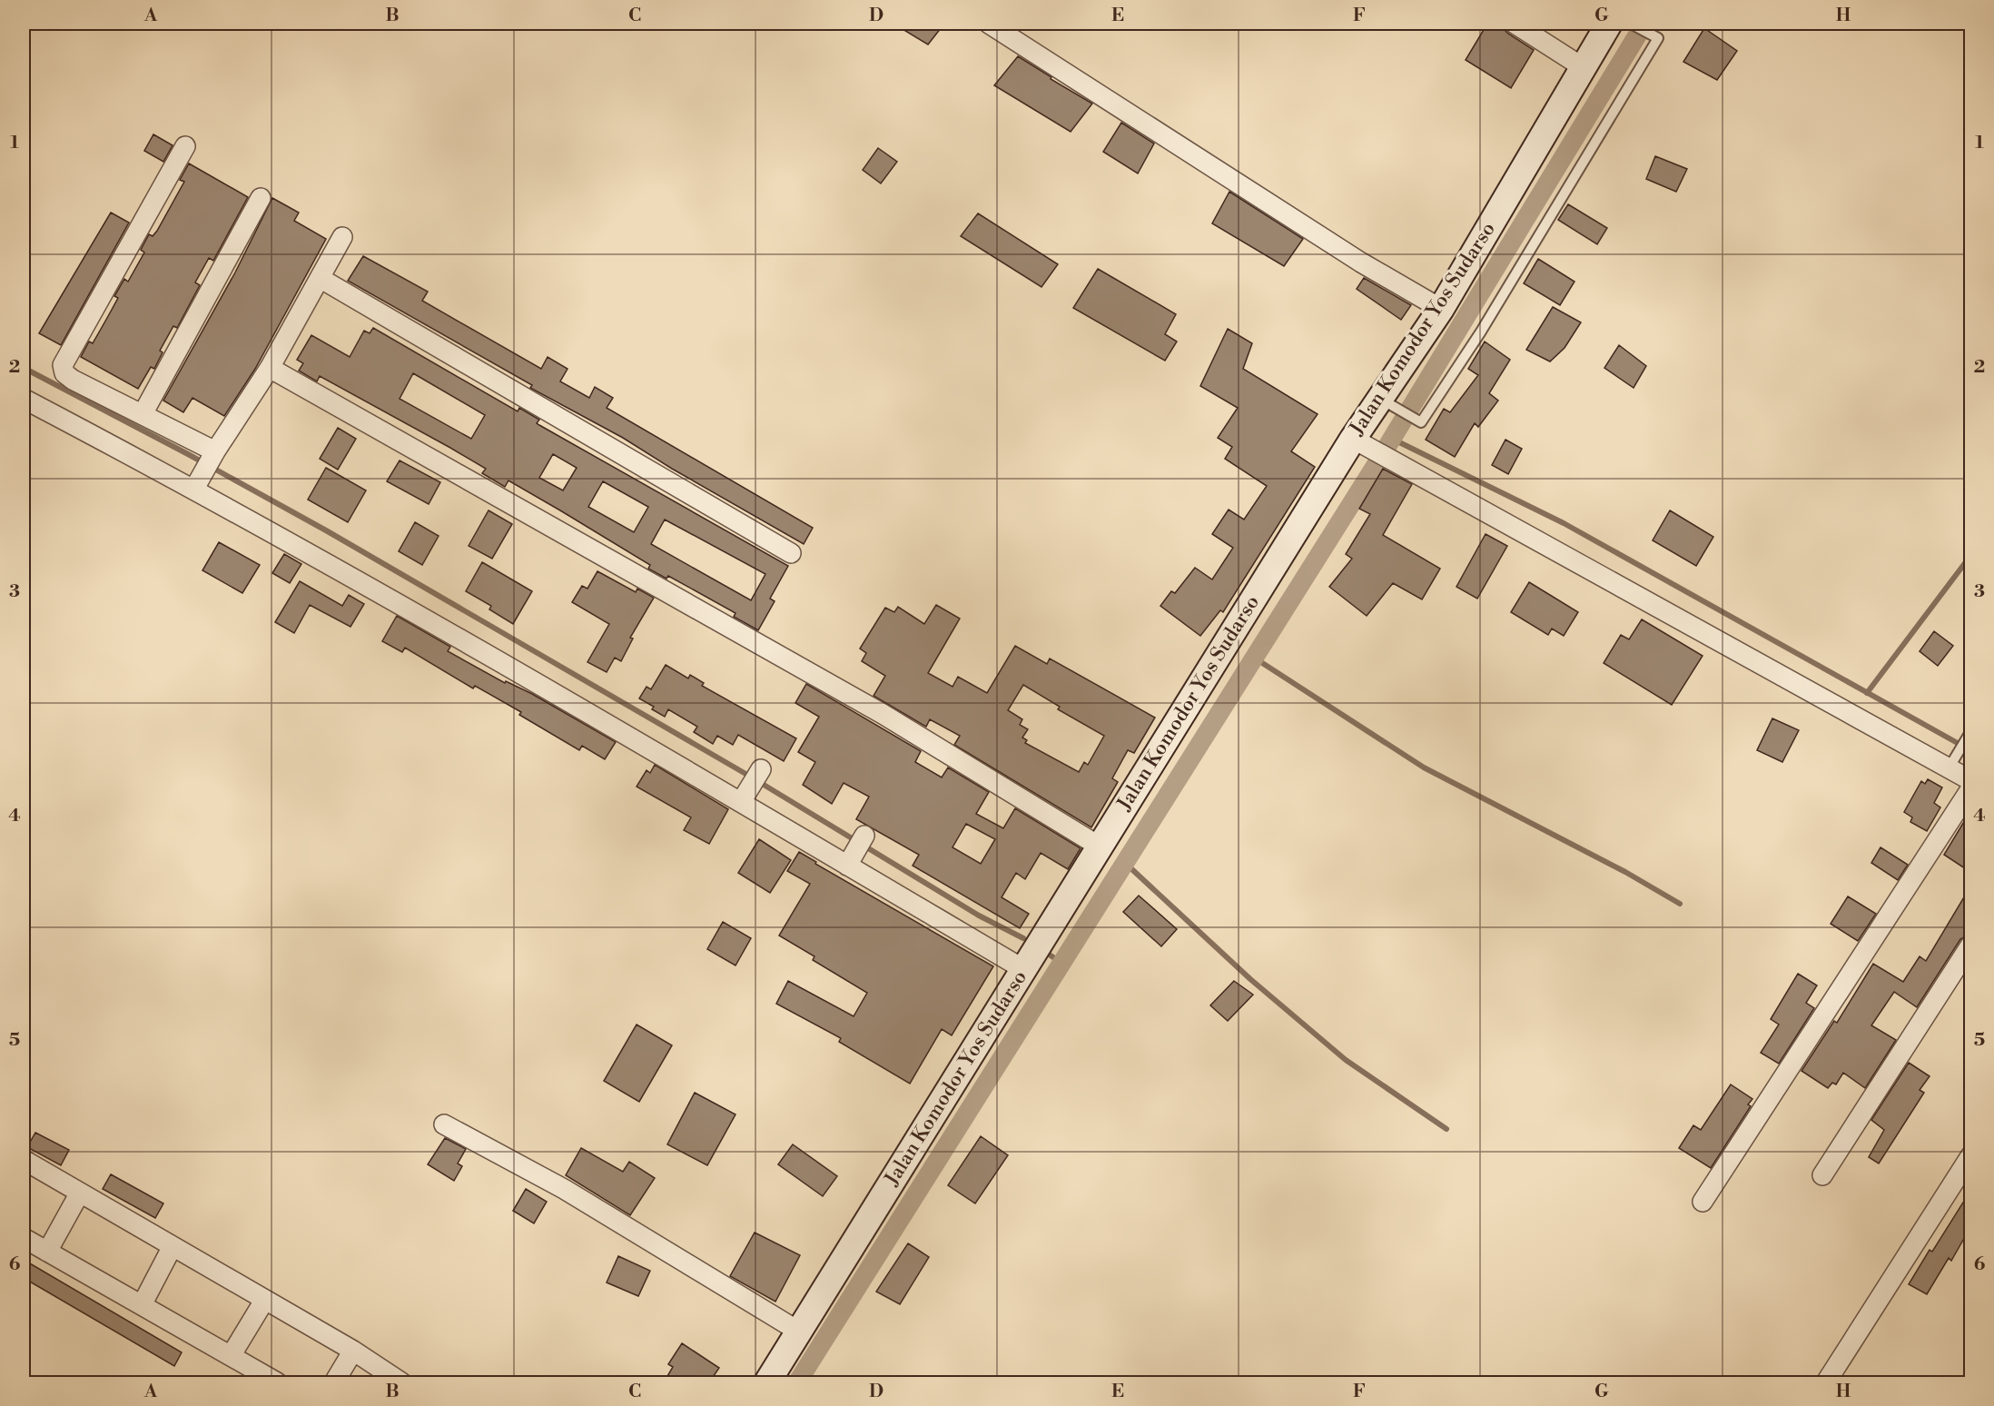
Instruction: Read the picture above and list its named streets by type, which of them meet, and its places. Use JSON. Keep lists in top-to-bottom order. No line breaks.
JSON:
{"streets":{"street":["Jalan Komodor Yos Sudarso"]},"grid":{"columns":["A","B","C","D","E","F","G","H"],"rows":["1","2","3","4","5","6"]}}
